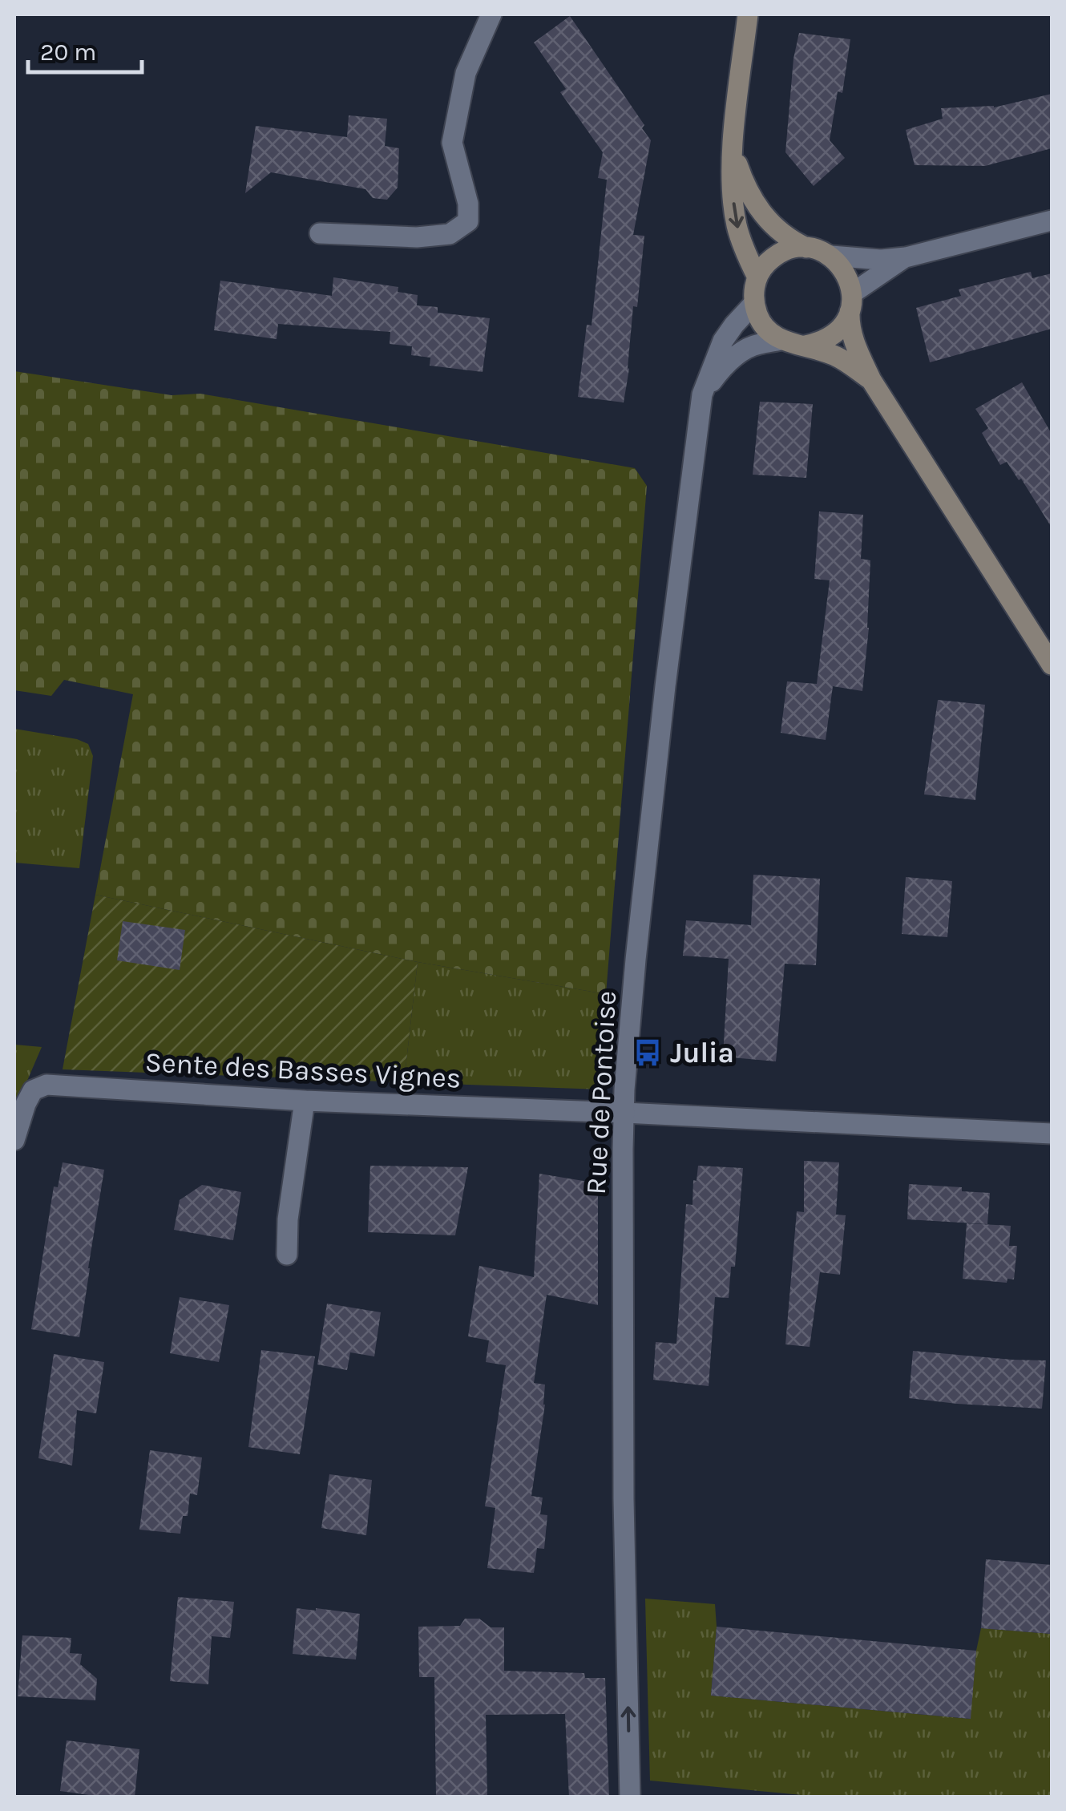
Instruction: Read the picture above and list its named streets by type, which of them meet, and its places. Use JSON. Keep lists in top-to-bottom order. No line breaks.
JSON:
{"streets":{"street":["Sente des Basses Vignes","Rue de Pontoise"]},"crossings":[["Sente des Basses Vignes","Rue de Pontoise"]],"one_way":["Rue de Pontoise"],"places":{"bus stop":["Julia"]},"scale_bar":"20 m"}
